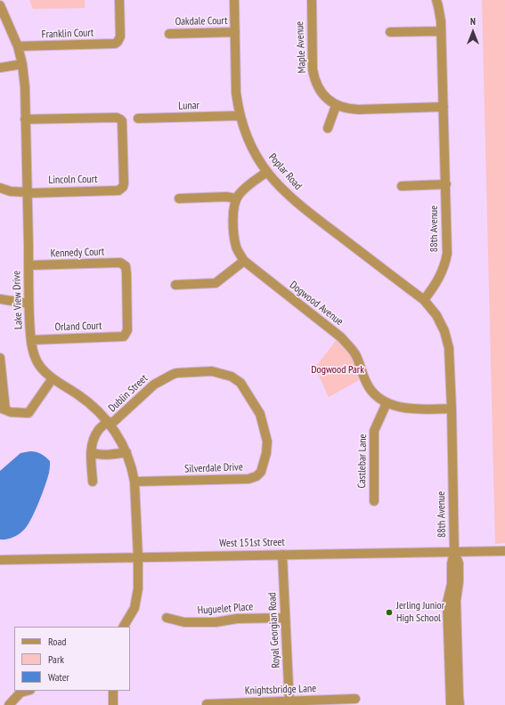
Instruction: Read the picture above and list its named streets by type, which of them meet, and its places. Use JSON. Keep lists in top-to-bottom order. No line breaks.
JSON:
{"streets":{"street":["Oakdale Court","Franklin Court","Maple Avenue","Lunar","Poplar Road","Lincoln Court","88th Avenue","Kennedy Court","Lake View Drive","Dogwood Avenue","Orland Court","Dublin Street","Castlebar Lane","Silverdale Drive","West 151st Street","Huguelet Place","Royal Georgian Road","Knightsbridge Lane"]},"crossings":[["Oakdale Court","Poplar Road"],["Franklin Court","Lake View Drive"],["Lunar","Poplar Road"],["Poplar Road","88th Avenue"],["Lincoln Court","Lake View Drive"],["88th Avenue","Dogwood Avenue"],["88th Avenue","West 151st Street"],["Kennedy Court","Lake View Drive"],["Kennedy Court","Orland Court"],["Lake View Drive","Orland Court"],["Lake View Drive","Dublin Street"],["Lake View Drive","Silverdale Drive"],["Lake View Drive","West 151st Street"],["Dogwood Avenue","Castlebar Lane"],["Dublin Street","Silverdale Drive"],["West 151st Street","Royal Georgian Road"],["Huguelet Place","Royal Georgian Road"],["Royal Georgian Road","Knightsbridge Lane"]],"parks":["Dogwood Park"],"places":["Jerling Junior High School"],"legend":["Road","Park","Water"],"north":"top"}
